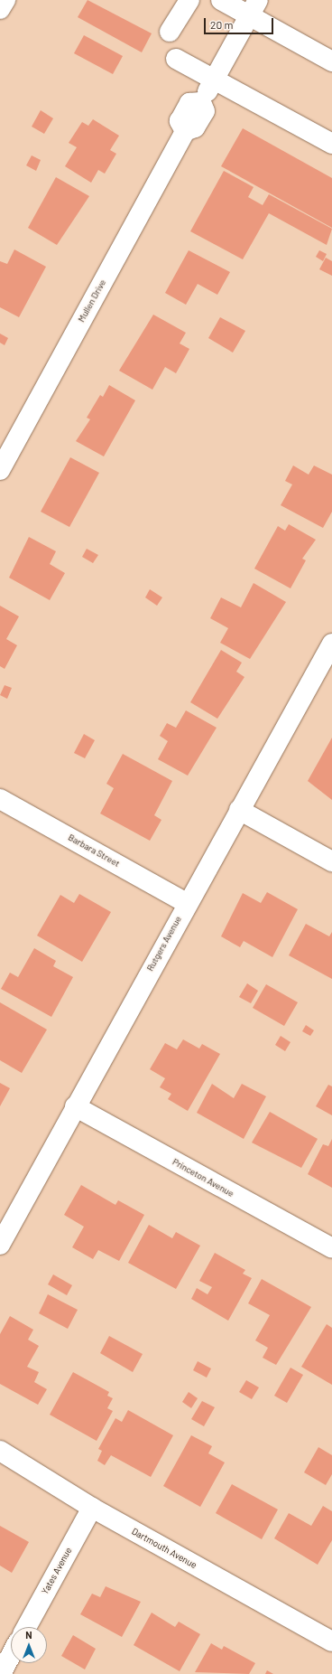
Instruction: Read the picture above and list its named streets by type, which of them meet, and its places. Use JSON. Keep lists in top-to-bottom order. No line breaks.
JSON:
{"streets":{"street":["Mullen Drive","Barbara Street","Rutgers Avenue","Princeton Avenue","Dartmouth Avenue","Yates Avenue"]},"crossings":[["Barbara Street","Rutgers Avenue"],["Rutgers Avenue","Princeton Avenue"],["Dartmouth Avenue","Yates Avenue"]],"scale_bar":"20 m","north":"top"}
